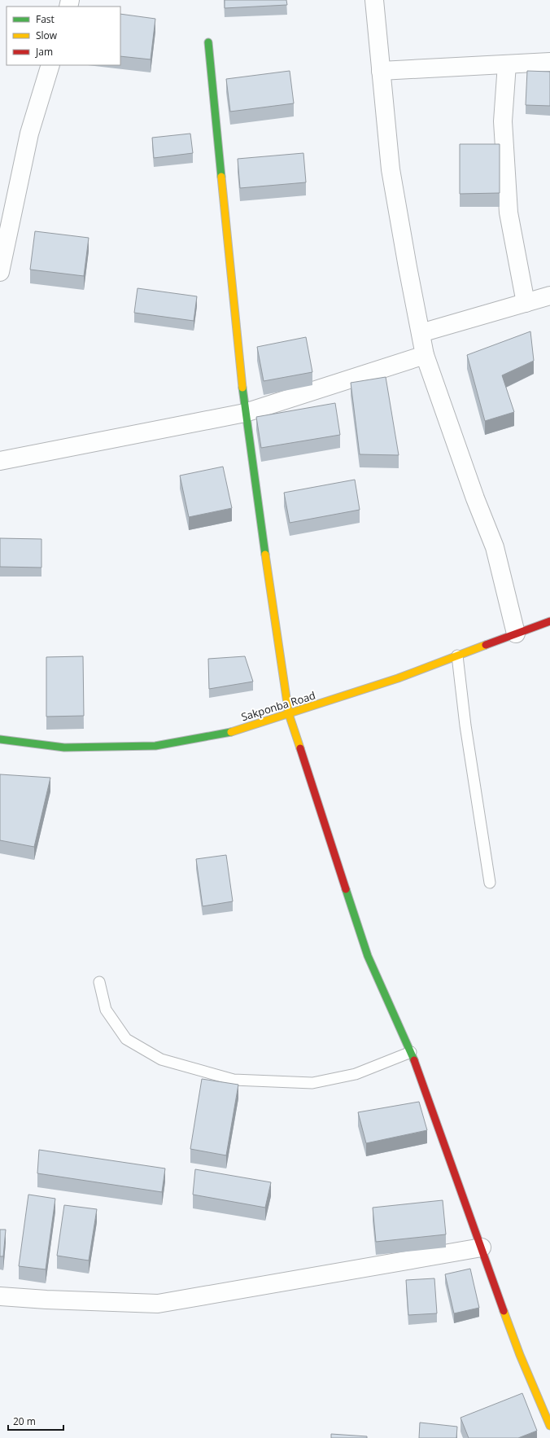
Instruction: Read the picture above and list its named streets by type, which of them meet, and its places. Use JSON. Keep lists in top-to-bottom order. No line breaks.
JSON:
{"streets":{"street":["Sakponba Road"]},"legend":["Fast","Slow","Jam"],"scale_bar":"20 m"}
